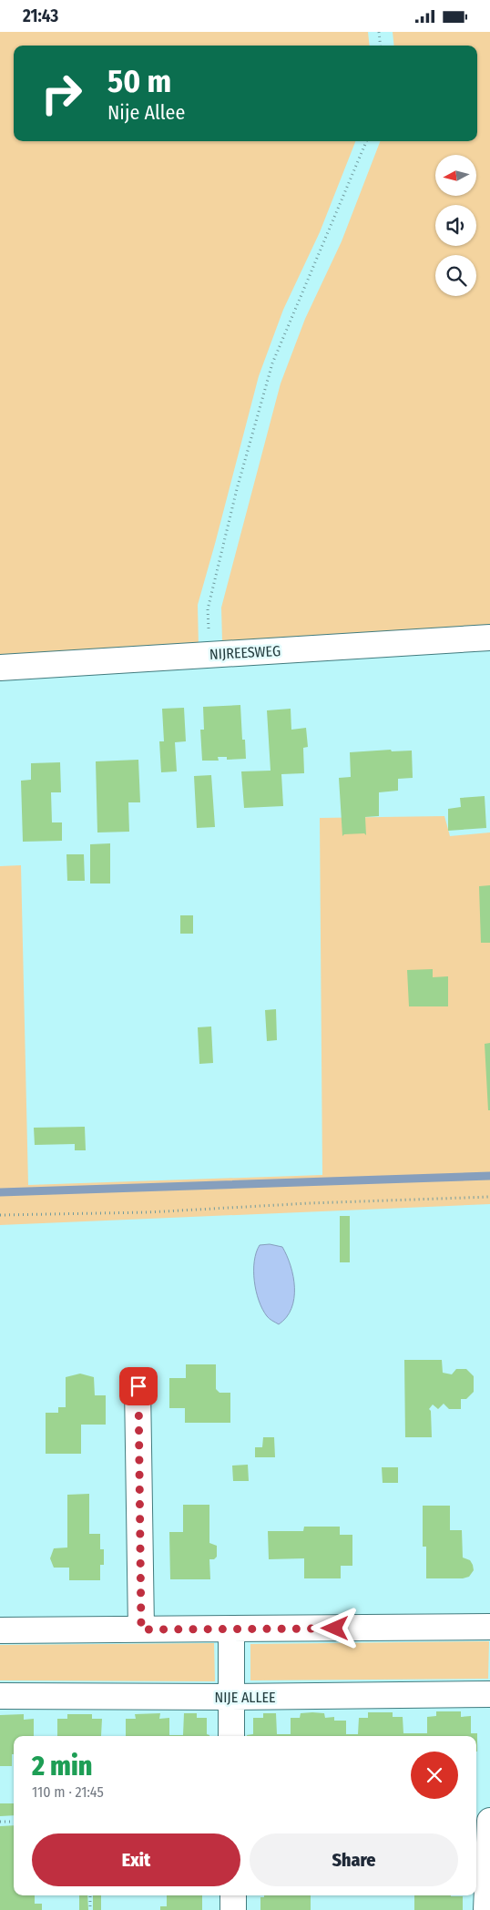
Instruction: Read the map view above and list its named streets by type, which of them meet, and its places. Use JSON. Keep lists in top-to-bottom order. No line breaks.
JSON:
{"streets":{"street":["NIJREESWEG","NIJE ALLEE"]},"north":"left","page":{"status":"21:43","turn":["50 m","Nije Allee"],"heading":["2 min","110 m · 21:45"],"buttons":["Exit","Share"]}}
